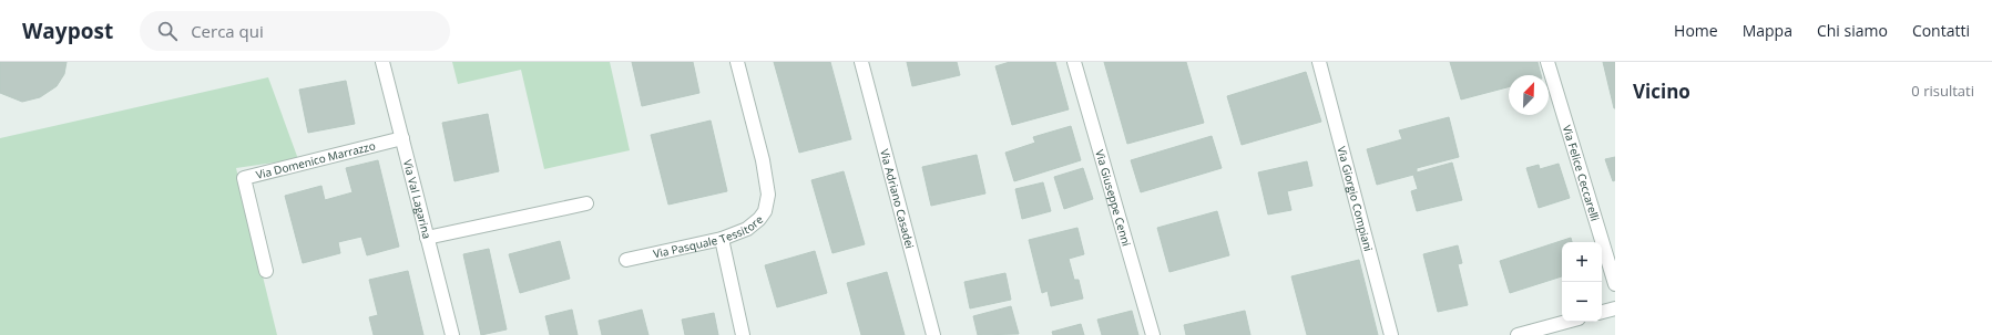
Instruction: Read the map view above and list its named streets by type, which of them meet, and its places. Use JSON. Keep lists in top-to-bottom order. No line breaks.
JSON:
{"streets":{"street":["Via Domenico Marrazzo","Via Felice Ceccarelli","Via Val Lagarina","Via Adriano Casadei","Via Giuseppe Cenni","Via Giorgio Compiani","Via Pasquale Tessitore"]},"crossings":[["Via Domenico Marrazzo","Via Val Lagarina"]],"north":"top right","page":{"header":"Waypost","search":"Cerca qui","nav":["Home","Mappa","Chi siamo","Contatti"],"heading":["Vicino","0 risultati"],"map_buttons":["+","−"]}}
